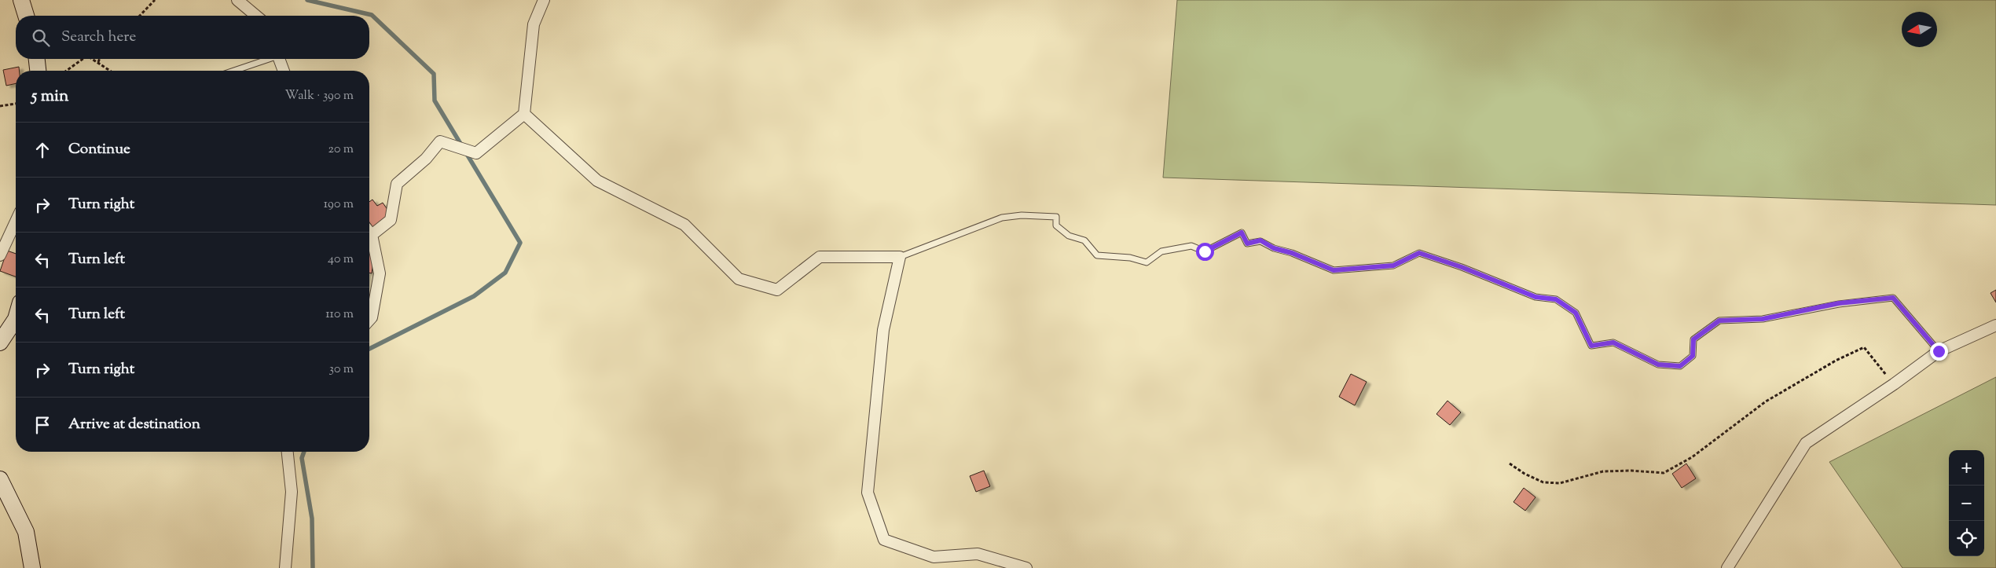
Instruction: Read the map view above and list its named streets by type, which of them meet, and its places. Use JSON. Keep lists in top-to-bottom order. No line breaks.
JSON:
{"north":"left","page":{"search":"Search here","heading":["5 min","Walk · 390 m"],"list":[["Continue","20 m"],["Turn right","190 m"],["Turn left","40 m"],["Turn left","110 m"],["Turn right","30 m"],"Arrive at destination"],"map_buttons":["+","−"]}}
